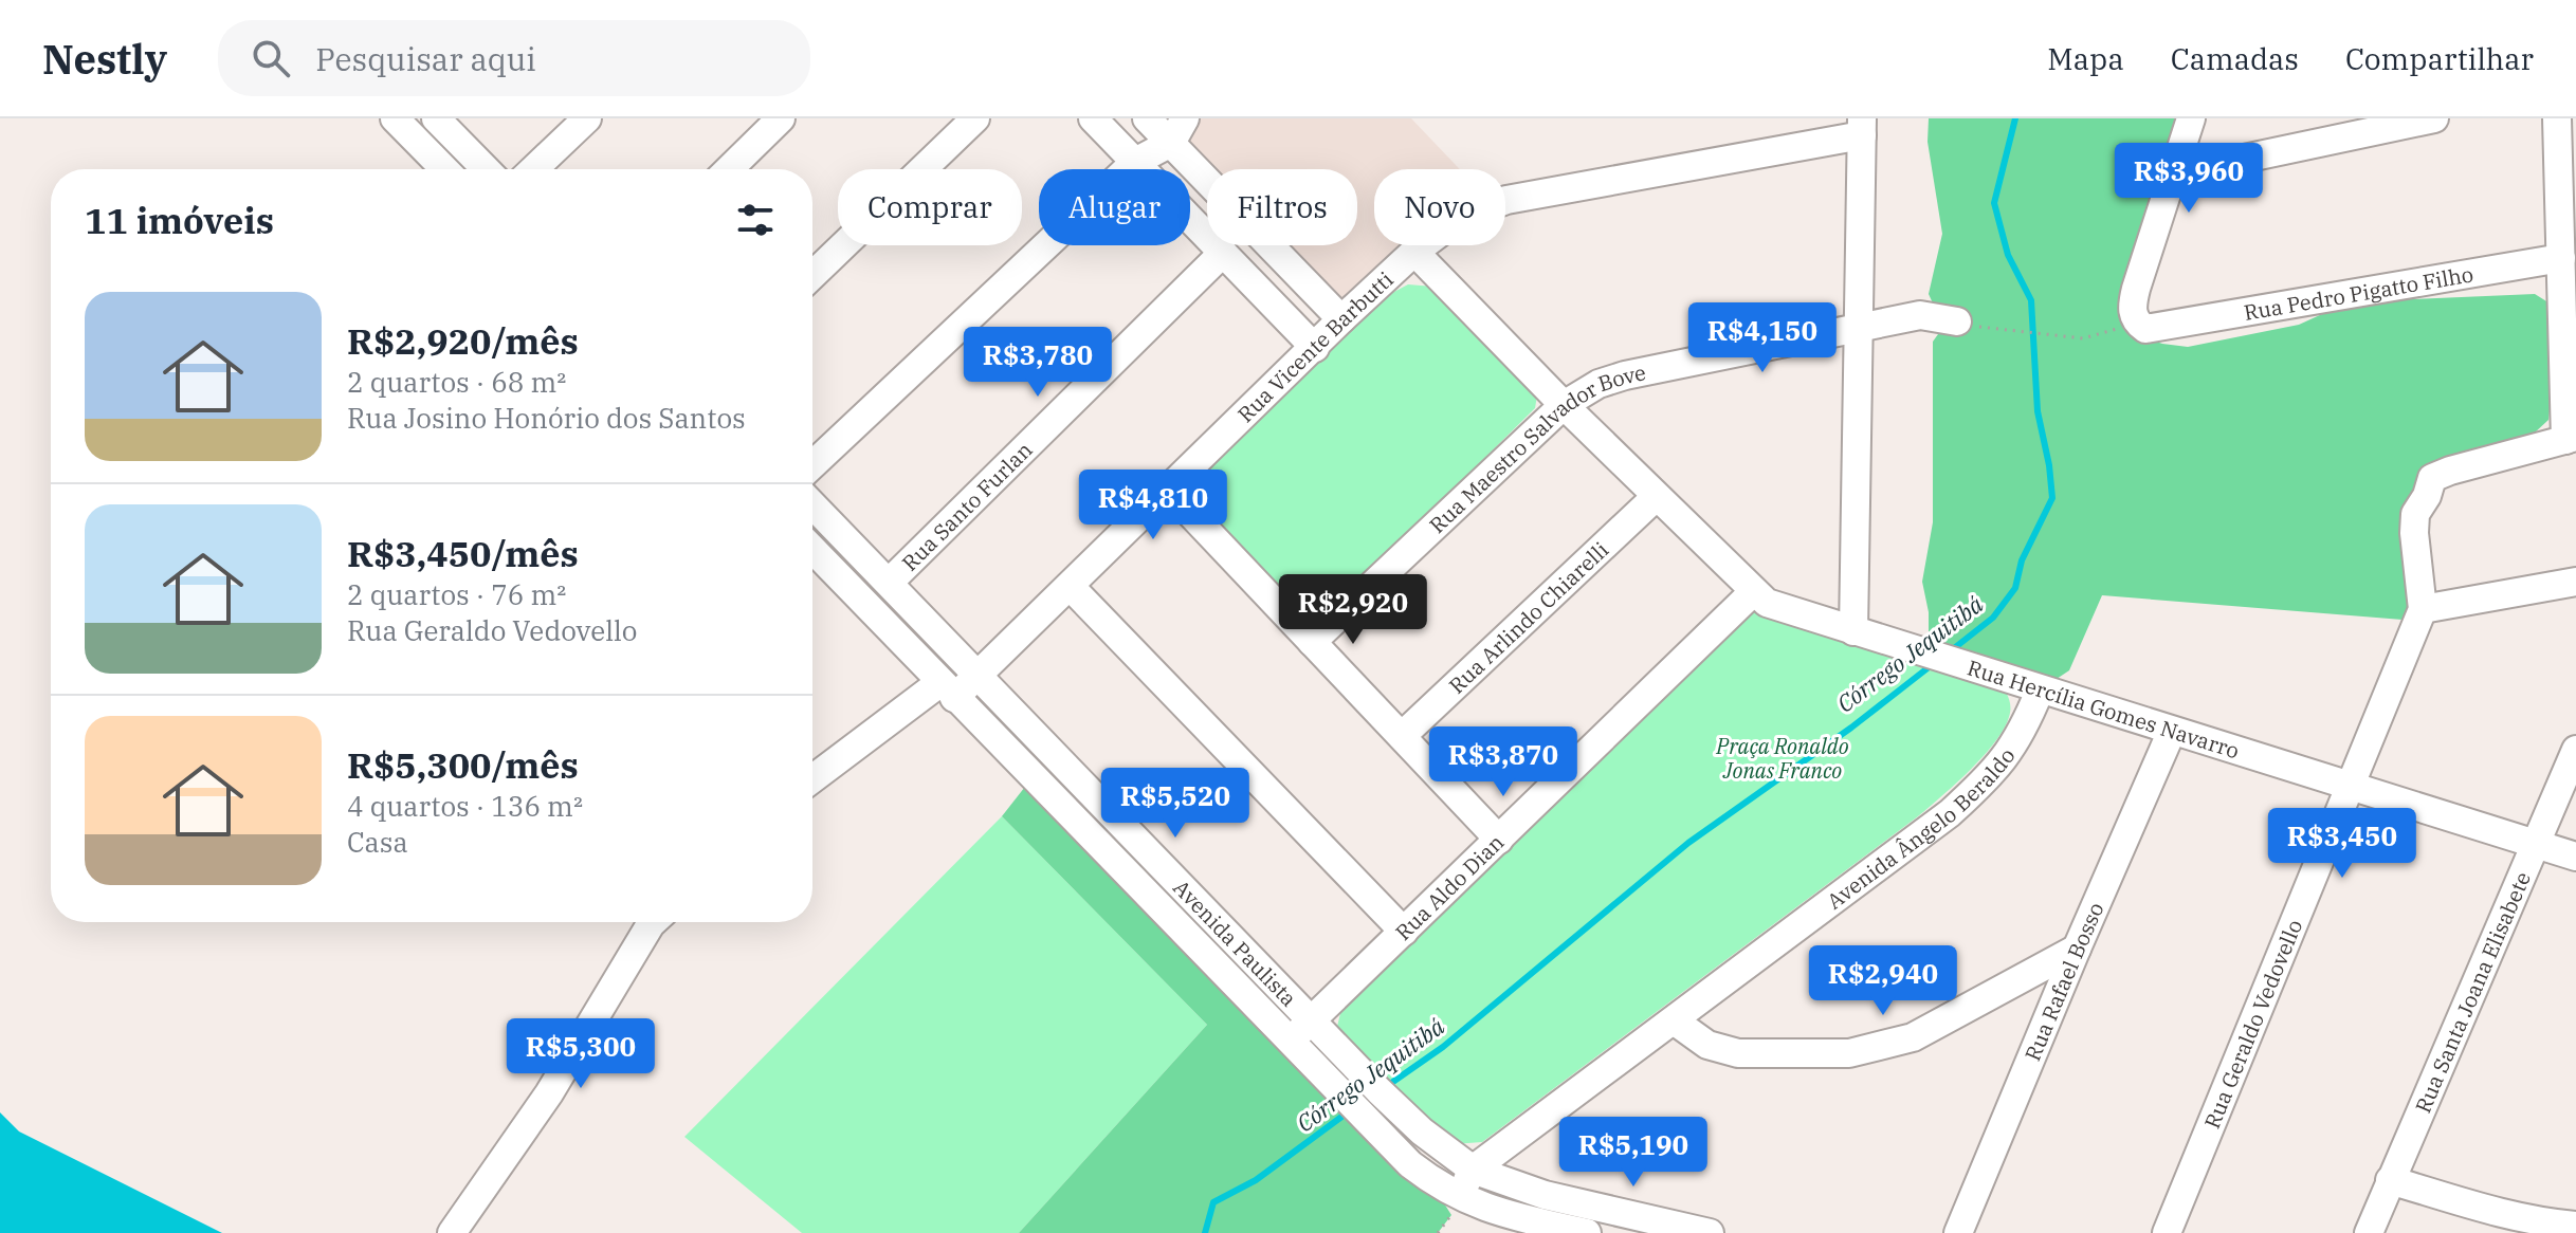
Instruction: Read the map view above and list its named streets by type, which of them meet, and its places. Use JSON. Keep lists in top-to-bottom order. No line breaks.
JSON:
{"streets":{"street":["Rua Pedro Pigatto Filho","Rua Vicente Barbutti","Rua Maestro Salvador Bove","Rua Santo Furlan","Rua Arlindo Chiarelli","Rua Hercília Gomes Navarro","Avenida Ângelo Beraldo","Rua Aldo Dian","Avenida Paulista","Rua Rafael Bosso","Rua Santa Joana Elisabete","Rua Geraldo Vedovello"]},"crossings":[["Rua Vicente Barbutti","Rua Hercília Gomes Navarro"],["Rua Vicente Barbutti","Avenida Paulista"],["Rua Maestro Salvador Bove","Rua Hercília Gomes Navarro"],["Rua Santo Furlan","Avenida Paulista"],["Rua Arlindo Chiarelli","Rua Hercília Gomes Navarro"],["Rua Hercília Gomes Navarro","Avenida Ângelo Beraldo"],["Rua Hercília Gomes Navarro","Rua Aldo Dian"],["Rua Hercília Gomes Navarro","Rua Rafael Bosso"],["Rua Hercília Gomes Navarro","Rua Santa Joana Elisabete"],["Rua Hercília Gomes Navarro","Rua Geraldo Vedovello"],["Avenida Ângelo Beraldo","Avenida Paulista"],["Rua Aldo Dian","Avenida Paulista"]],"water":["Córrego Jequitibá"],"parks":["Praça Ronaldo Jonas Franco"],"page":{"header":"Nestly","search":"Pesquisar aqui","nav":["Mapa","Camadas","Compartilhar"],"price":["R$3,960","R$4,150","R$3,780","R$4,810","R$2,920","R$3,870","R$5,520","R$3,450","R$2,940","R$5,300","R$5,190"],"chip":["Comprar","Alugar","Filtros","Novo"],"heading":"11 imóveis","list":[{"name":"R$2,920/mês","note":"2 quartos · 68 m² · Rua Josino Honório dos Santos"},{"name":"R$3,450/mês","note":"2 quartos · 76 m² · Rua Geraldo Vedovello"},{"name":"R$5,300/mês","note":"4 quartos · 136 m² · Casa"}]}}
